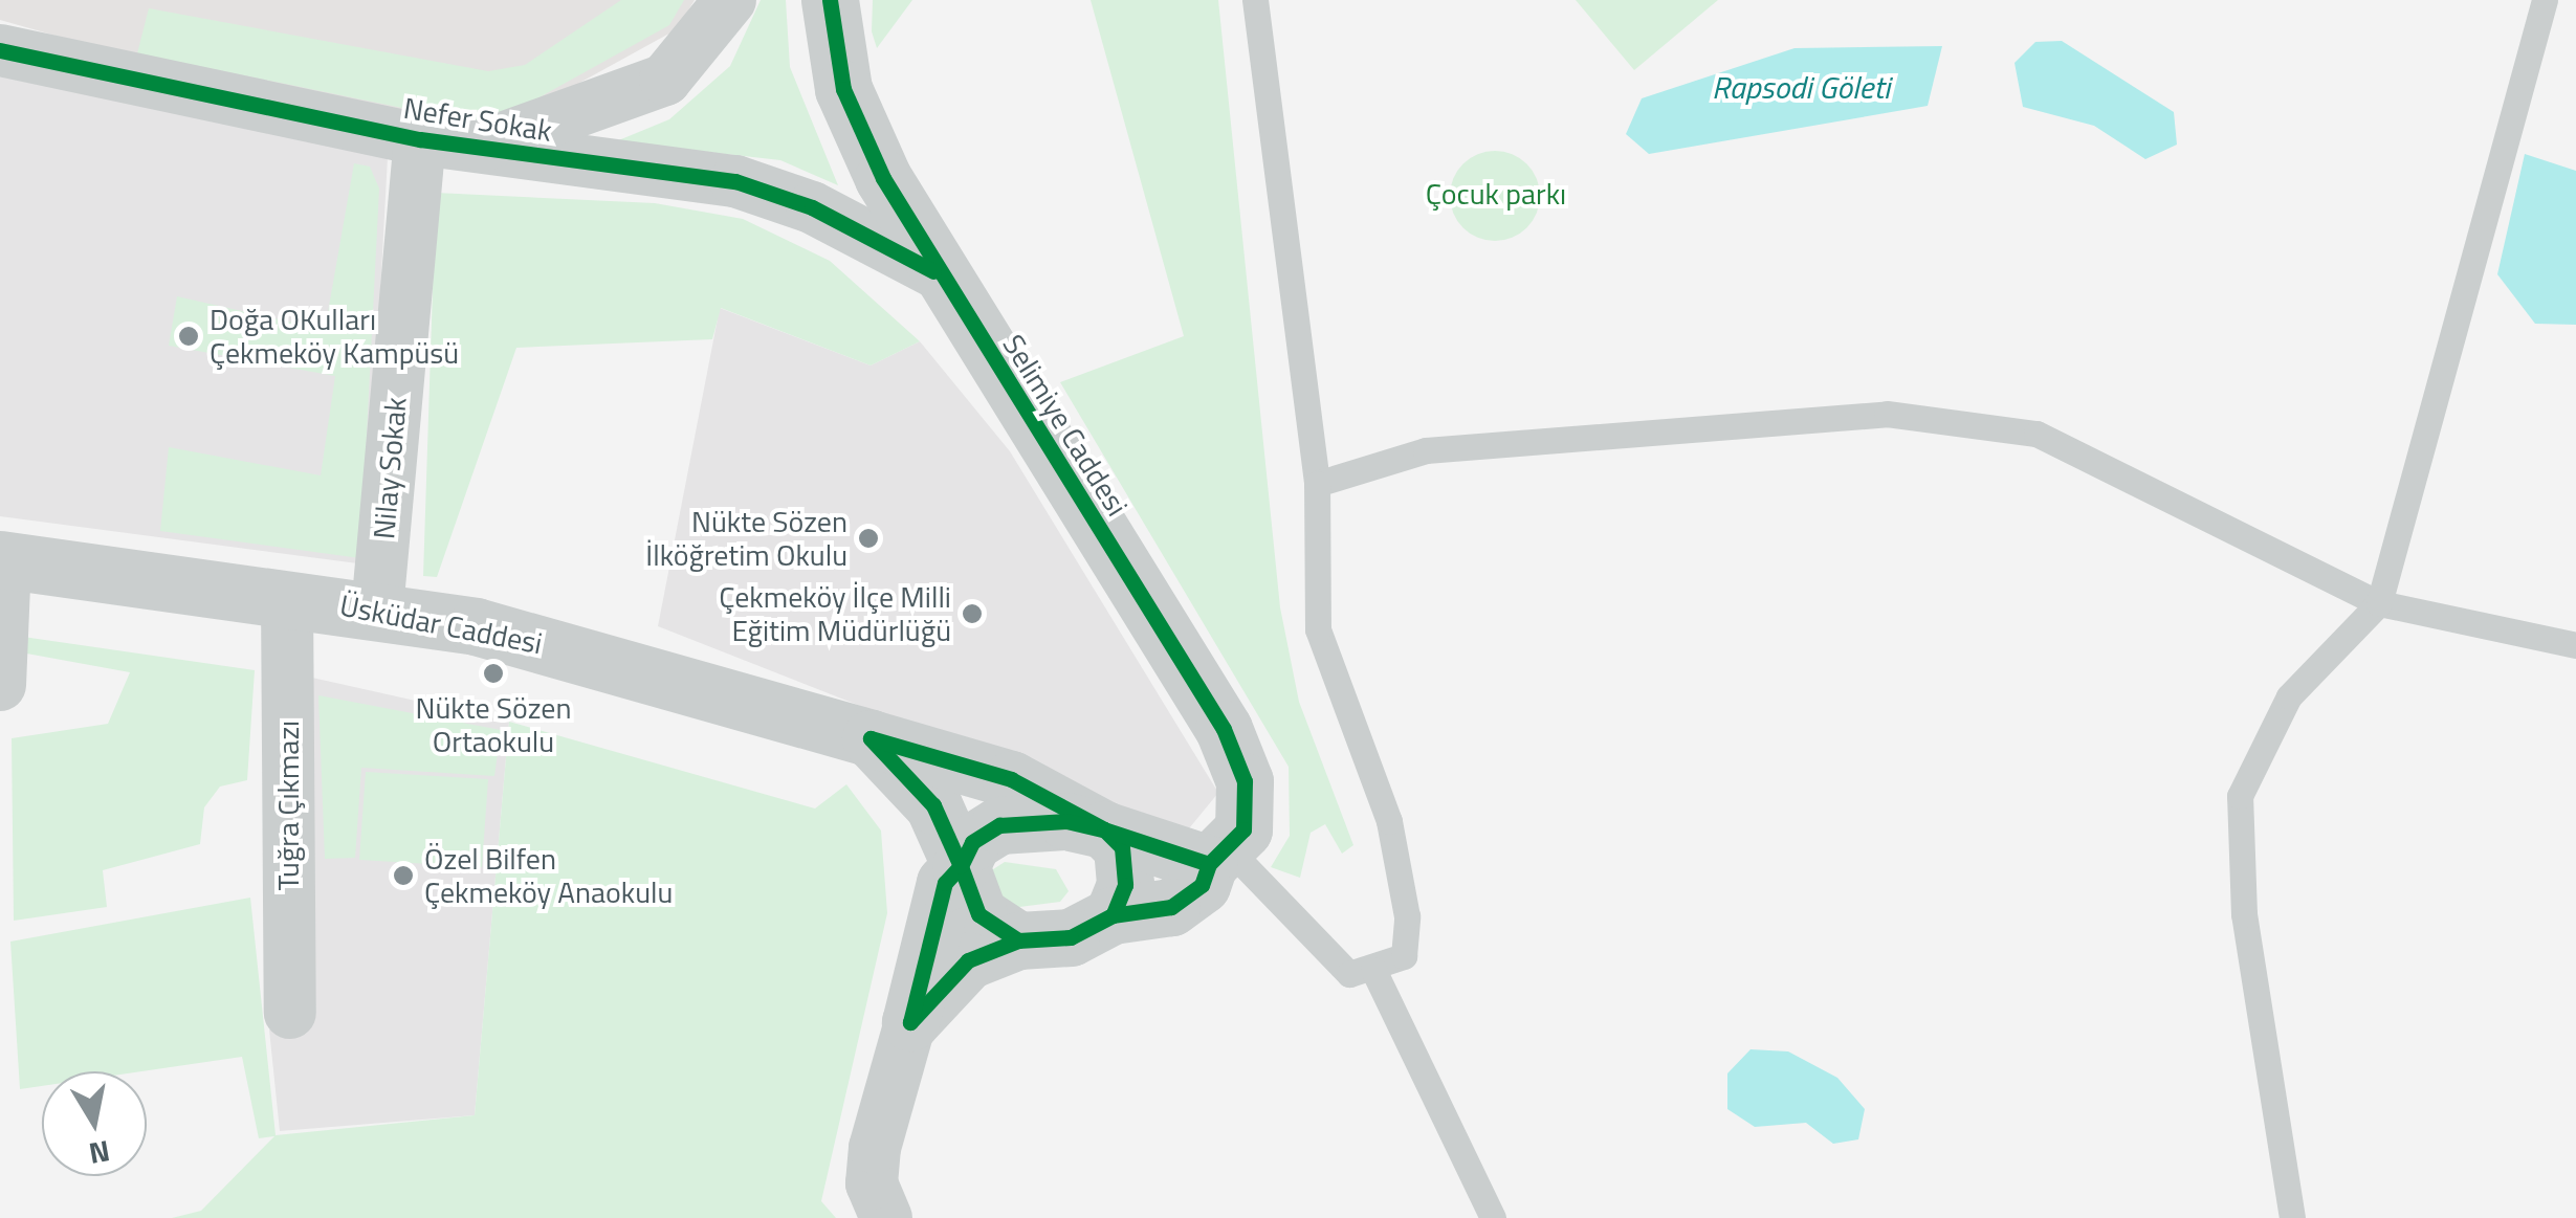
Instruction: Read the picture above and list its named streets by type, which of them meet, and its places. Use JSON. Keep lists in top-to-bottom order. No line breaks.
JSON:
{"streets":{"street":["Nefer Sokak","Selimiye Caddesi","Nilay Sokak","Üsküdar Caddesi","Tuğra Çıkmazı"]},"crossings":[["Nefer Sokak","Selimiye Caddesi"],["Nefer Sokak","Nilay Sokak"],["Nilay Sokak","Üsküdar Caddesi"],["Üsküdar Caddesi","Tuğra Çıkmazı"]],"water":["Rapsodi Göleti"],"parks":["Çocuk parkı"],"places":["Doğa OKulları Çekmeköy Kampüsü","Nükte Sözen İlköğretim Okulu","Çekmeköy İlçe Milli Eğitim Müdürlüğü","Nükte Sözen Ortaokulu","Özel Bilfen Çekmeköy Anaokulu"],"north":"bottom"}
